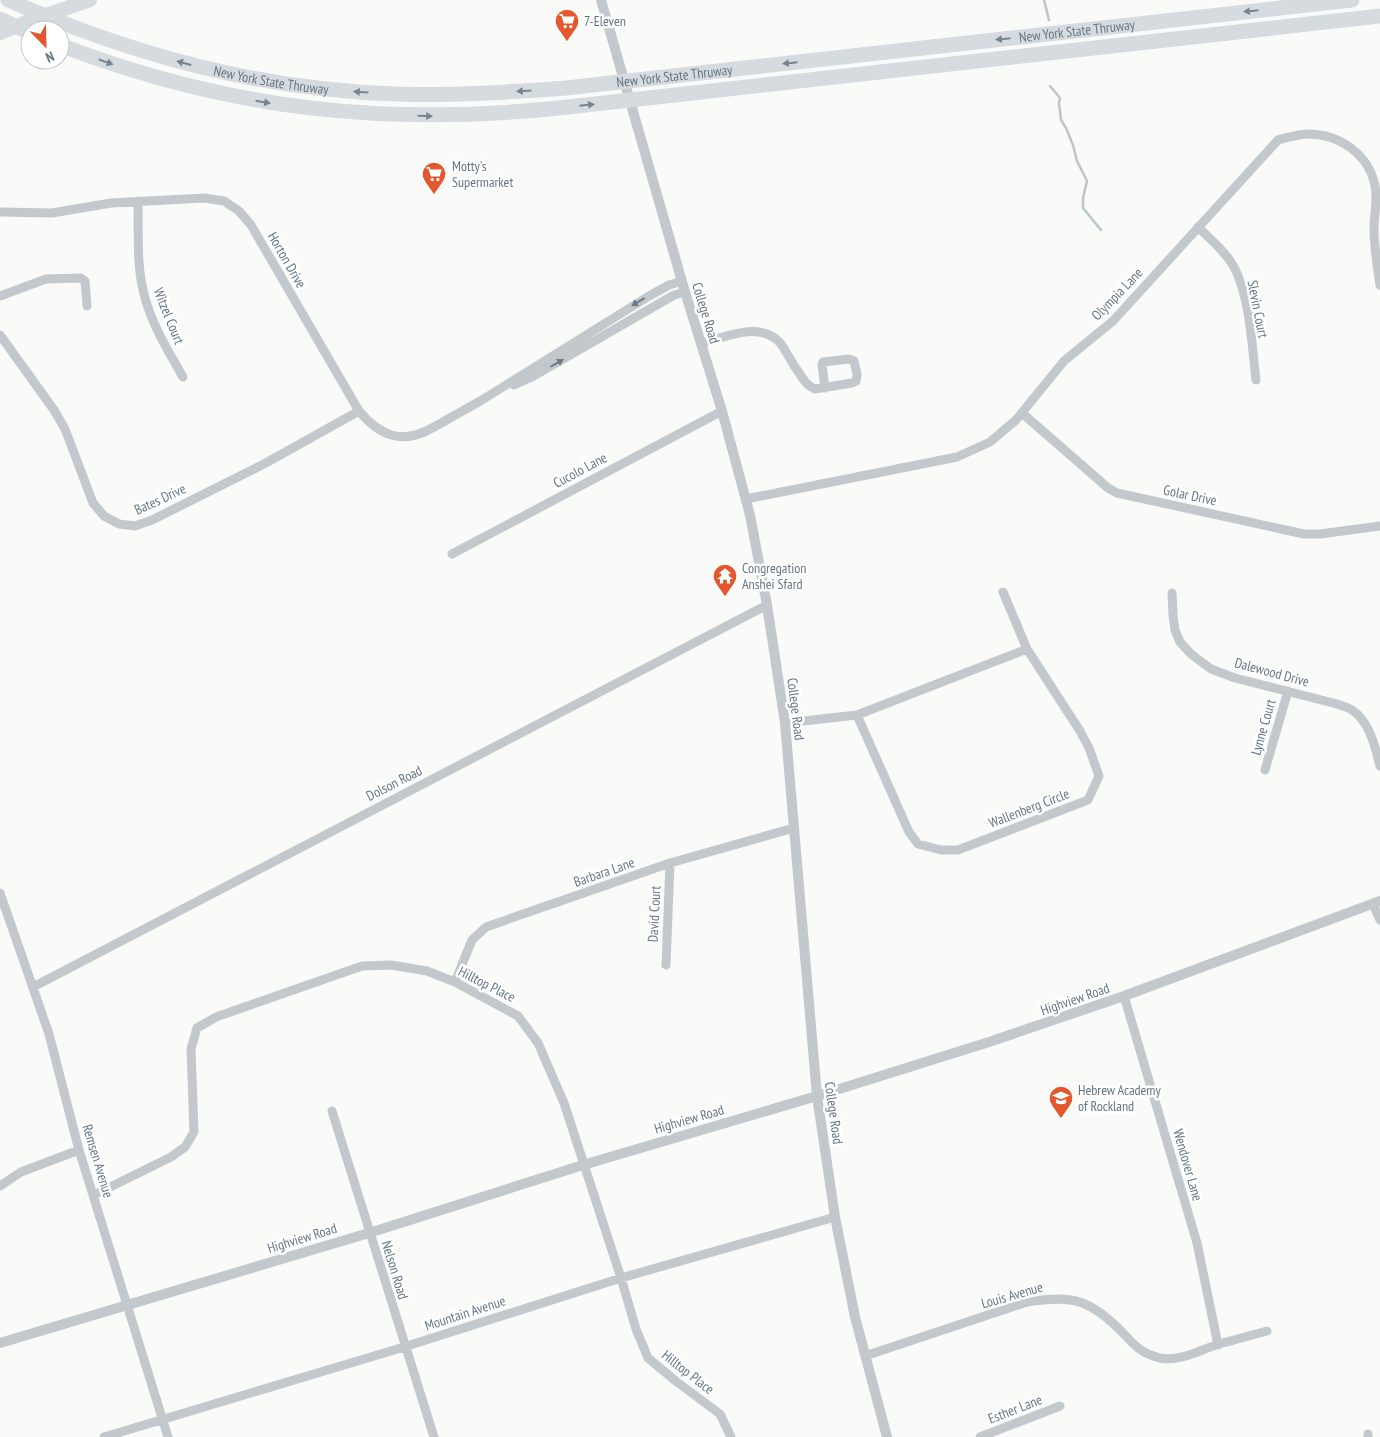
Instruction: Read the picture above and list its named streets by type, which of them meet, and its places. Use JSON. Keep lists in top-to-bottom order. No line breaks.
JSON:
{"streets":{"highway":["New York State Thruway"],"street":["Horton Drive","Olympia Lane","Slevin Court","College Road","Witzel Court","Cucolo Lane","Golar Drive","Bates Drive","Dalewood Drive","Lynne Court","Dolson Road","Wallenberg Circle","Barbara Lane","David Court","Hilltop Place","Highview Road","Remsen Avenue","Wendover Lane","Nelson Road","Louis Avenue","Mountain Avenue","Esther Lane"]},"crossings":[["Horton Drive","College Road"],["Horton Drive","Witzel Court"],["Horton Drive","Bates Drive"],["Olympia Lane","Slevin Court"],["Olympia Lane","College Road"],["Olympia Lane","Golar Drive"],["College Road","Cucolo Lane"],["College Road","Dolson Road"],["College Road","Barbara Lane"],["College Road","Highview Road"],["College Road","Louis Avenue"],["College Road","Mountain Avenue"],["Dalewood Drive","Lynne Court"],["Dolson Road","Remsen Avenue"],["Barbara Lane","David Court"],["Barbara Lane","Hilltop Place"],["Hilltop Place","Highview Road"],["Hilltop Place","Remsen Avenue"],["Hilltop Place","Mountain Avenue"],["Highview Road","Remsen Avenue"],["Highview Road","Wendover Lane"],["Highview Road","Nelson Road"],["Remsen Avenue","Mountain Avenue"],["Wendover Lane","Louis Avenue"],["Nelson Road","Mountain Avenue"]],"places":{"supermarket":["7-Eleven","Motty's Supermarket"],"temple":["Congregation Anshei Sfard"],"school or university":["Hebrew Academy of Rockland"]},"north":"bottom right"}
